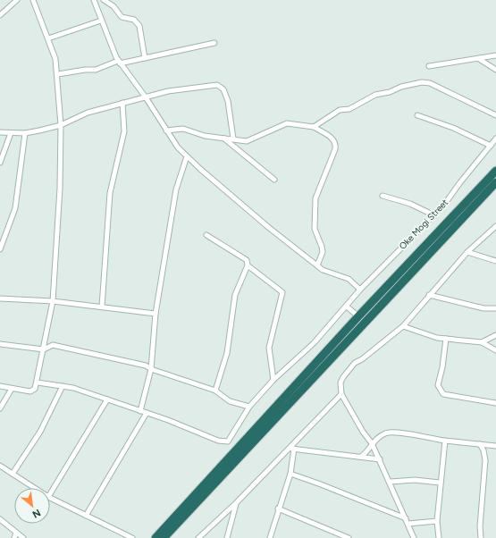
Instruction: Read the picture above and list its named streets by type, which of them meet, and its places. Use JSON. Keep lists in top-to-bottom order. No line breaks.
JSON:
{"streets":{"street":["Oke Mogi Street"]},"north":"bottom right"}
